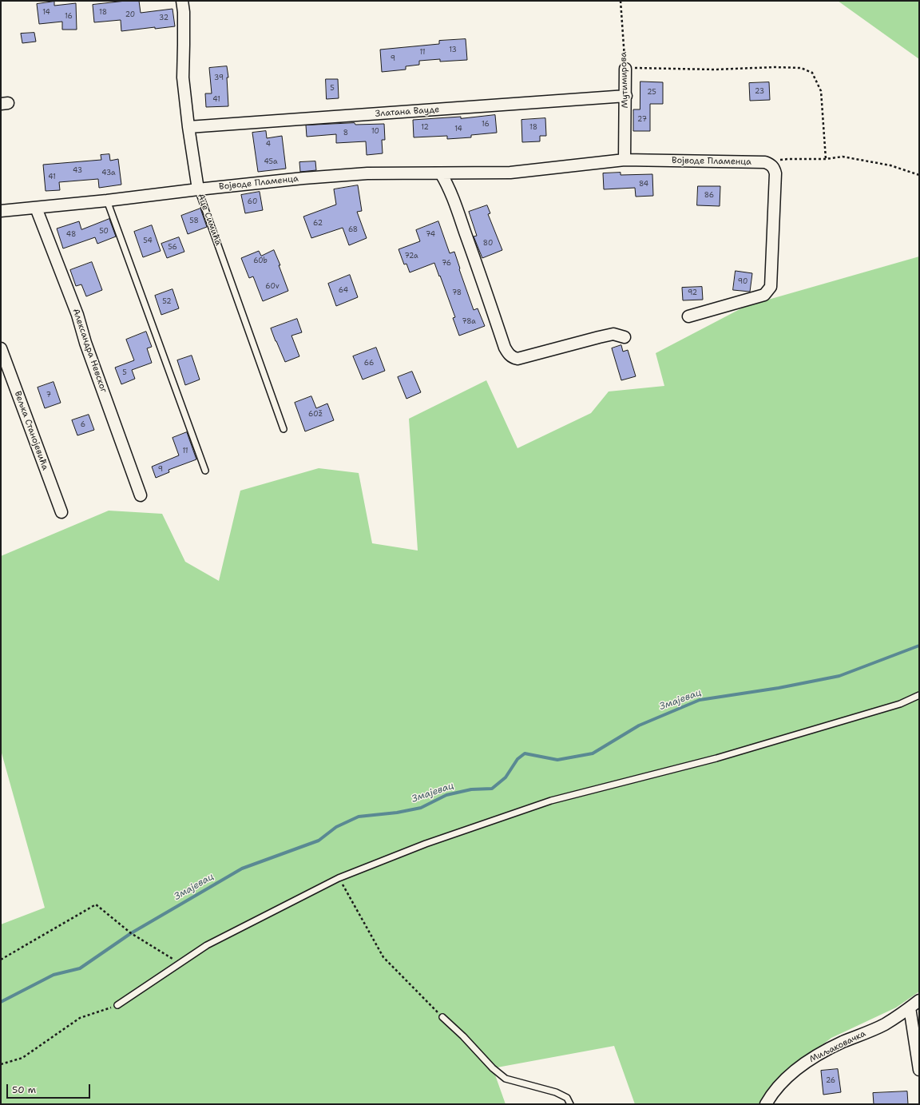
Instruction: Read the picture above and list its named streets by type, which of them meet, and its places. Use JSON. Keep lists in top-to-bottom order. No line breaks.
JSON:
{"streets":{"street":["Мутимирова","Златана Вауде","Војводе Пламенца","Аце Симића","Александра Невског","Вељка Станојевића","Миљаковачка"]},"crossings":[["Мутимирова","Златана Вауде"],["Мутимирова","Војводе Пламенца"],["Златана Вауде","Аце Симића"],["Војводе Пламенца","Аце Симића"],["Војводе Пламенца","Александра Невског"]],"water":["Змајевац"],"house_numbers":["14","18","20","16","32","13","11","9","39","5","23","25","41","27","16","12","18","14","10","8","4","45a","43","43a","41","84","86","60","58","62","68","50","48","74","54","80","56","72a","60b","76","90","60v","64","78","92","52","78a","66","5","7","60ž","6","11","9","26"],"scale_bar":"50 m"}
